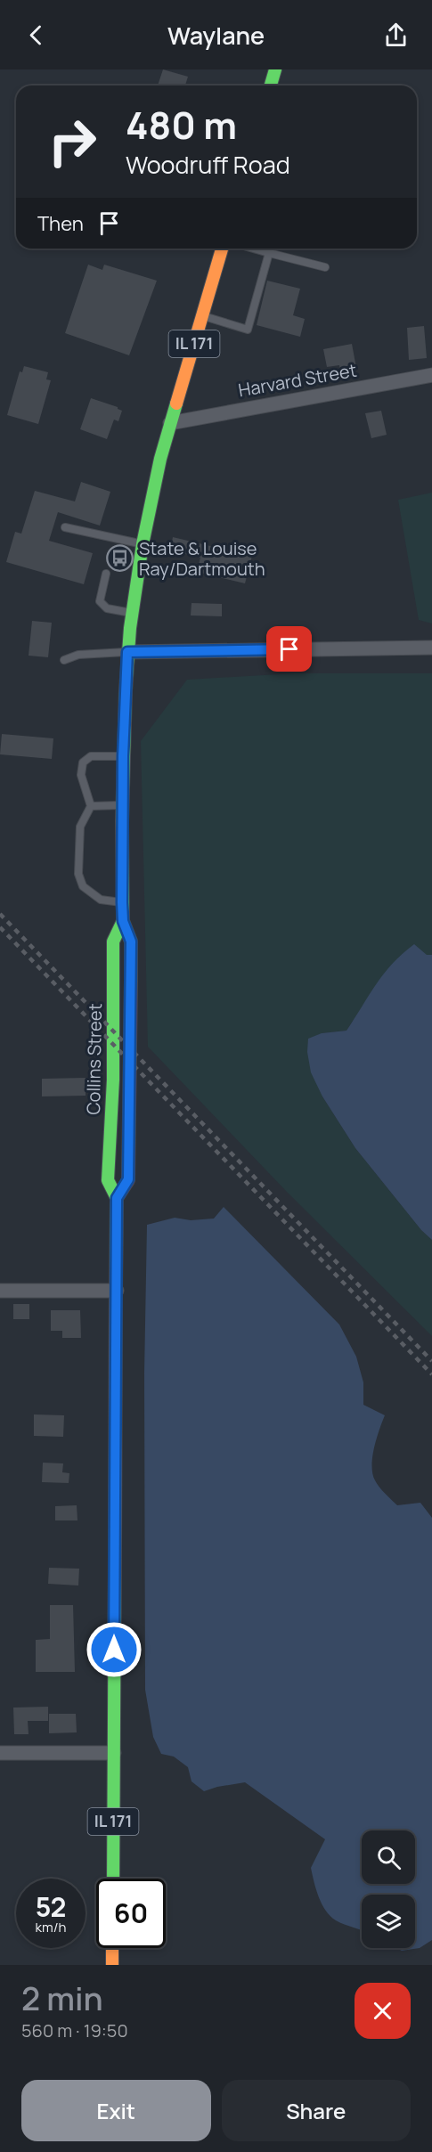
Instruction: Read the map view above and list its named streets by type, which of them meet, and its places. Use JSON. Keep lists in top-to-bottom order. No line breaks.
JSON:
{"streets":{"main road":["IL 171","Collins Street"],"street":["Harvard Street"]},"crossings":[["IL 171","Harvard Street"],["IL 171","Collins Street"]],"places":{"bus stop":["State & Louise Ray/Dartmouth"]},"page":{"header":"Waylane","turn":["480 m","Woodruff Road"],"then":"Then","speed":"52 km/h","limit":"60","heading":["2 min","560 m · 19:50"],"buttons":["Exit","Share"]}}
